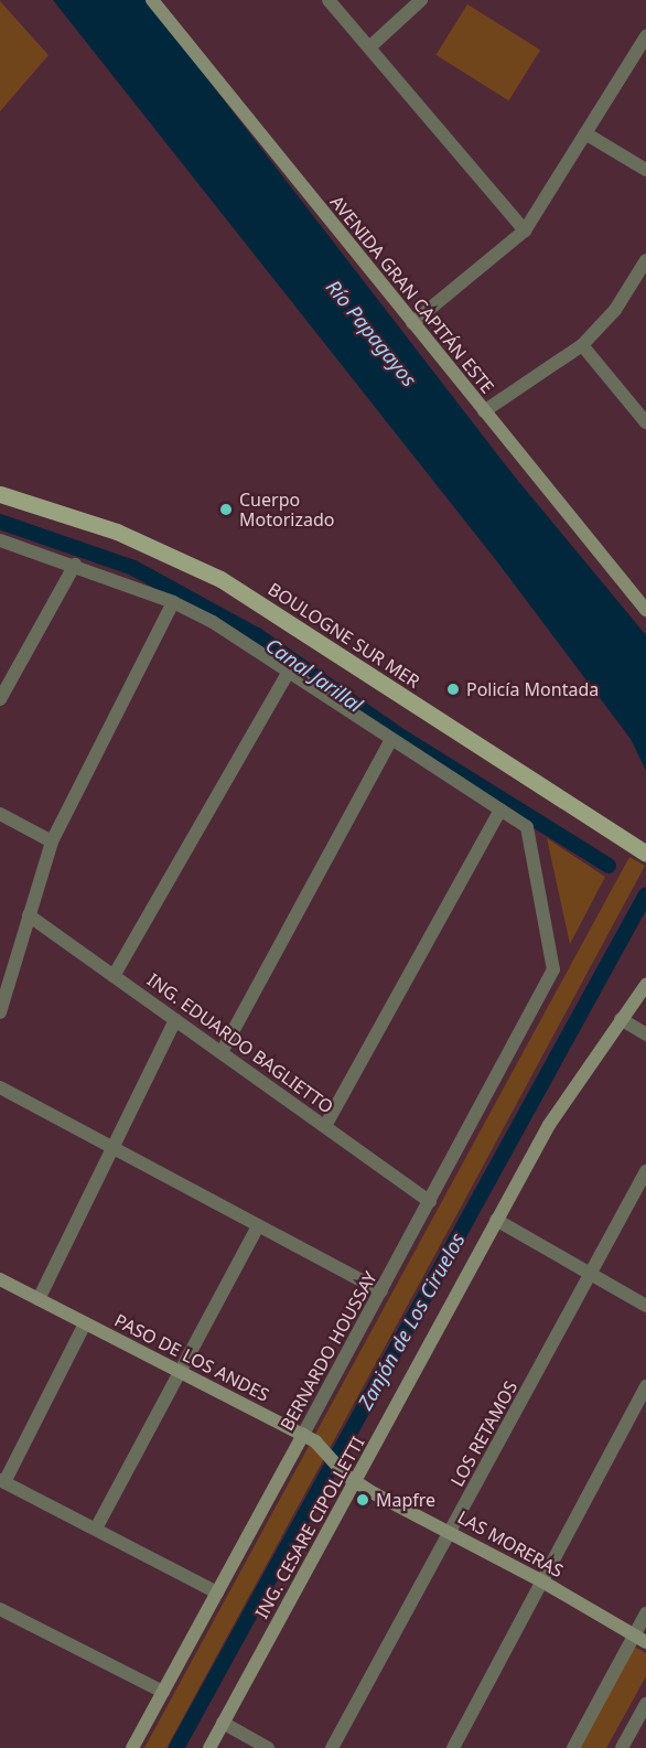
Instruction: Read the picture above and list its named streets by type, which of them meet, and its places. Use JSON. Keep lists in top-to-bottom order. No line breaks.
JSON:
{"streets":{"main road":["BOULOGNE SUR MER"],"street":["AVENIDA GRAN CAPITÁN ESTE","ING. EDUARDO BAGLIETTO","BERNARDO HOUSSAY","PASO DE LOS ANDES","LOS RETAMOS","ING. CESARE CIPOLLETTI","LAS MORERAS"]},"crossings":[["ING. EDUARDO BAGLIETTO","BERNARDO HOUSSAY"],["BERNARDO HOUSSAY","PASO DE LOS ANDES"],["PASO DE LOS ANDES","ING. CESARE CIPOLLETTI"],["PASO DE LOS ANDES","LAS MORERAS"],["LOS RETAMOS","LAS MORERAS"],["ING. CESARE CIPOLLETTI","LAS MORERAS"]],"water":["Río Papagayos","Canal Jarillal","Zanjón de Los Ciruelos"],"places":["Cuerpo Motorizado","Policía Montada","Mapfre"]}
